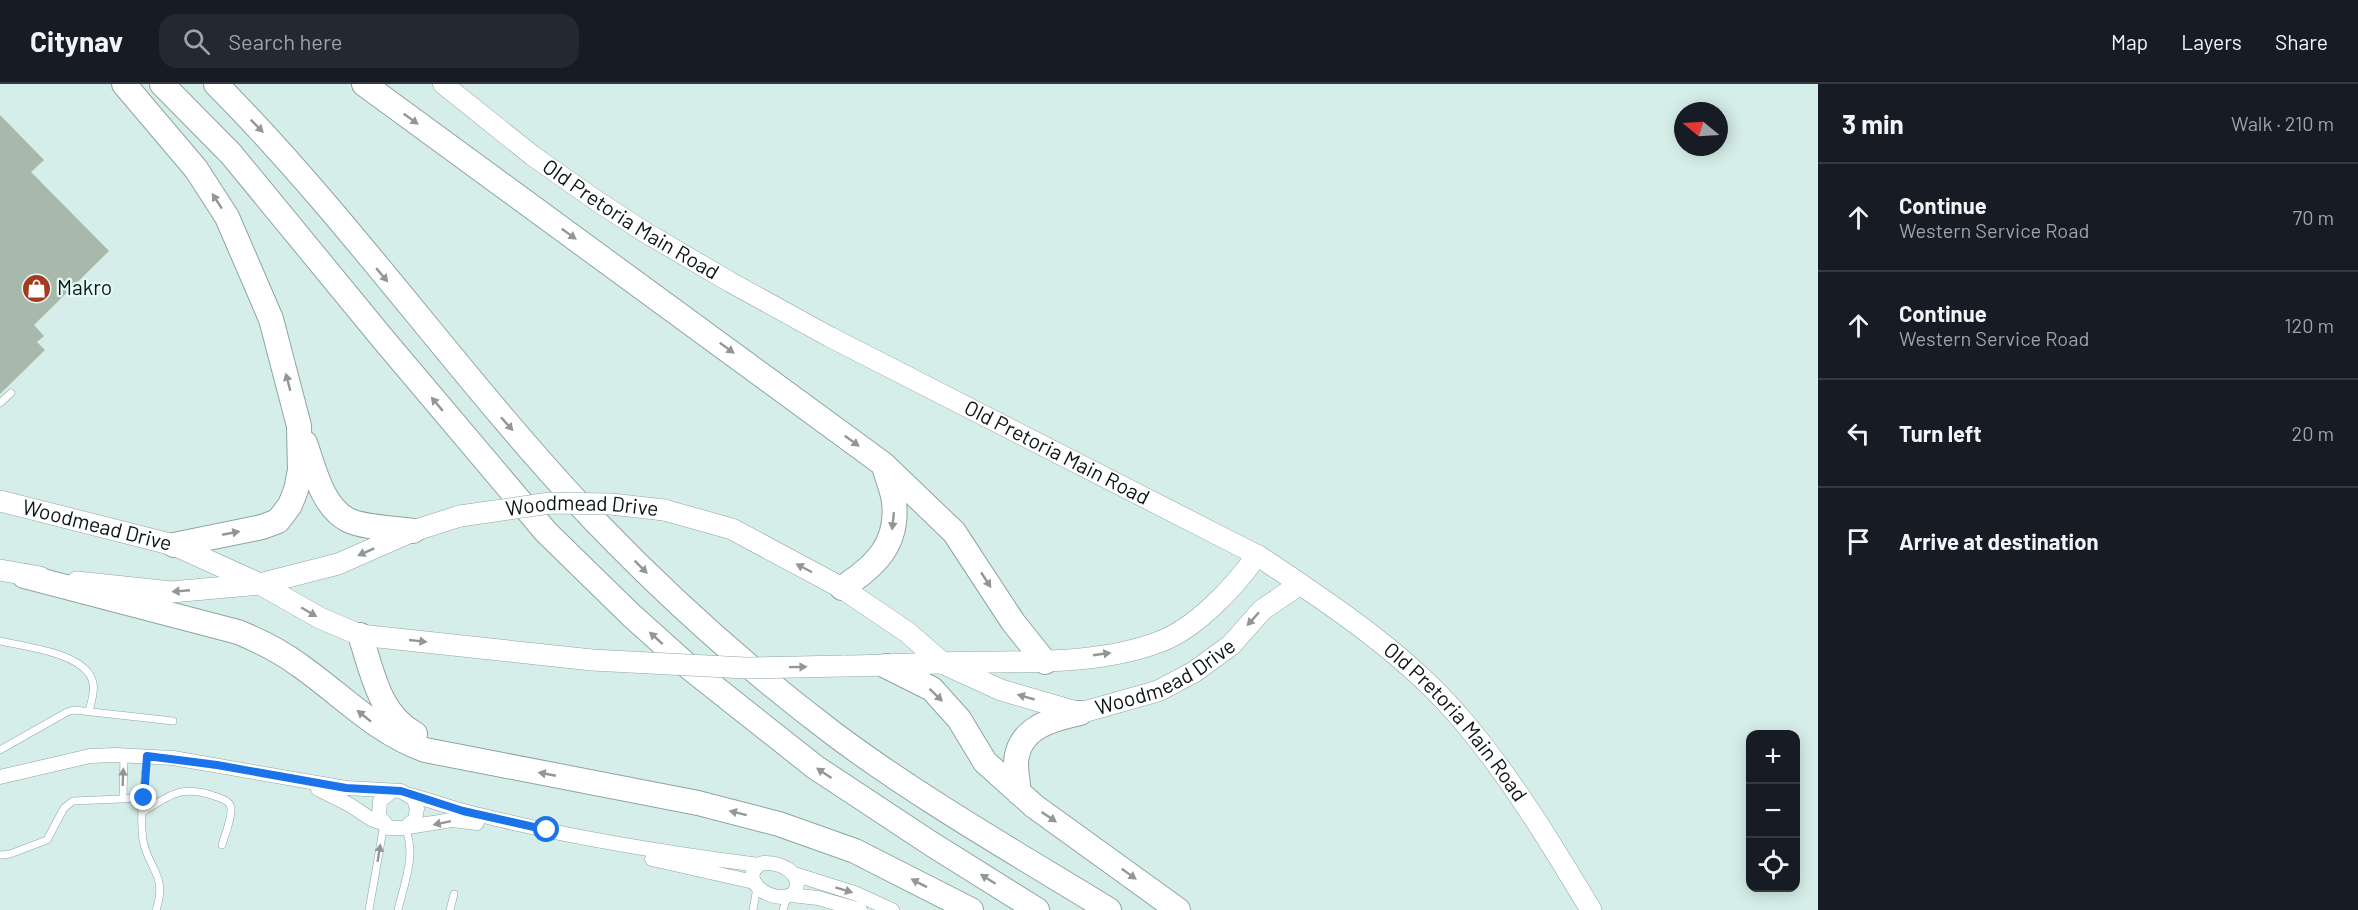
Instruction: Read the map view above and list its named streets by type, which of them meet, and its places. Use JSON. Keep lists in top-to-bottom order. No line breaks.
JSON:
{"streets":{"main road":["Old Pretoria Main Road","Woodmead Drive"]},"crossings":[["Old Pretoria Main Road","Woodmead Drive"]],"places":{"shop":["Makro"]},"north":"left","page":{"header":"Citynav","search":"Search here","nav":["Map","Layers","Share"],"heading":["3 min","Walk · 210 m"],"list":[["Continue","Western Service Road","70 m"],["Continue","Western Service Road","120 m"],["Turn left","20 m"],"Arrive at destination"],"map_buttons":["+","−"]}}
